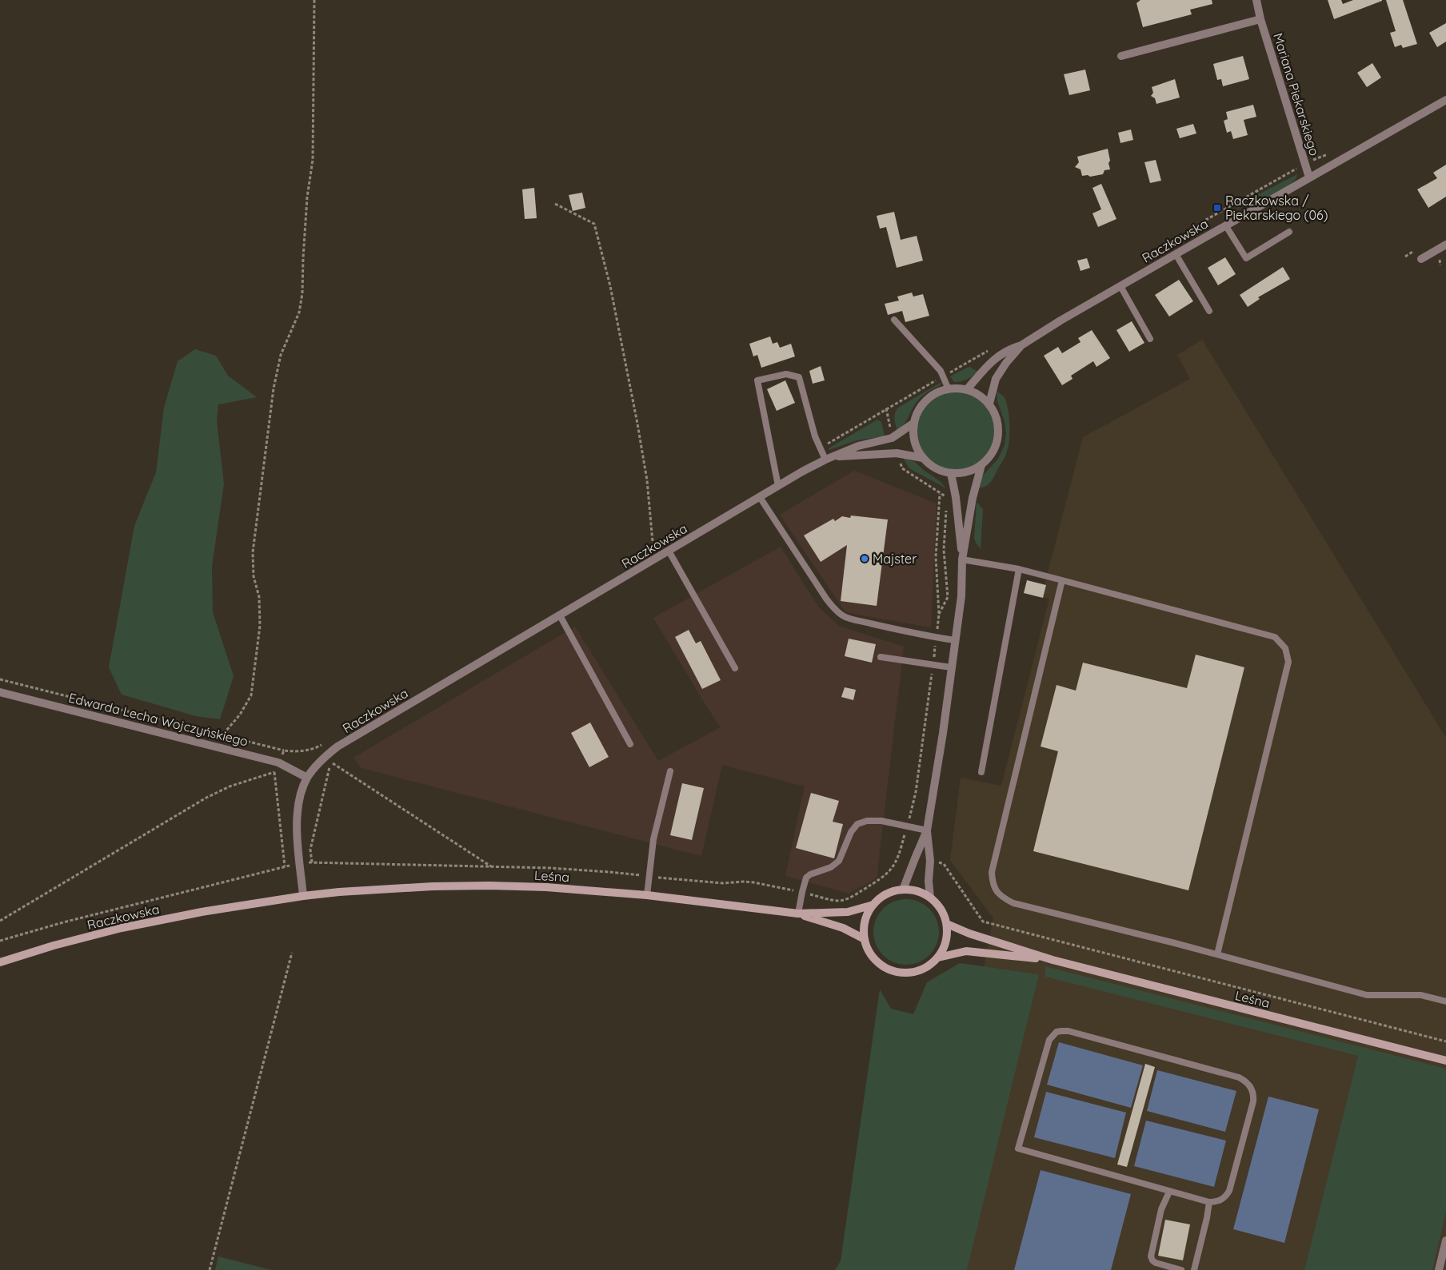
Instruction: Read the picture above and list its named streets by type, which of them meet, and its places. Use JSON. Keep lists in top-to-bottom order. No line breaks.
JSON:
{"streets":{"main road":["Raczkowska","Leśna"],"street":["Mariana Piekarskiego","Edwarda Lecha Wojczyńskiego"]},"crossings":[["Mariana Piekarskiego","Raczkowska"],["Raczkowska","Edwarda Lecha Wojczyńskiego"],["Raczkowska","Leśna"]],"places":{"transit":["Raczkowska / Piekarskiego (06)"],"other":["Majster"]}}
